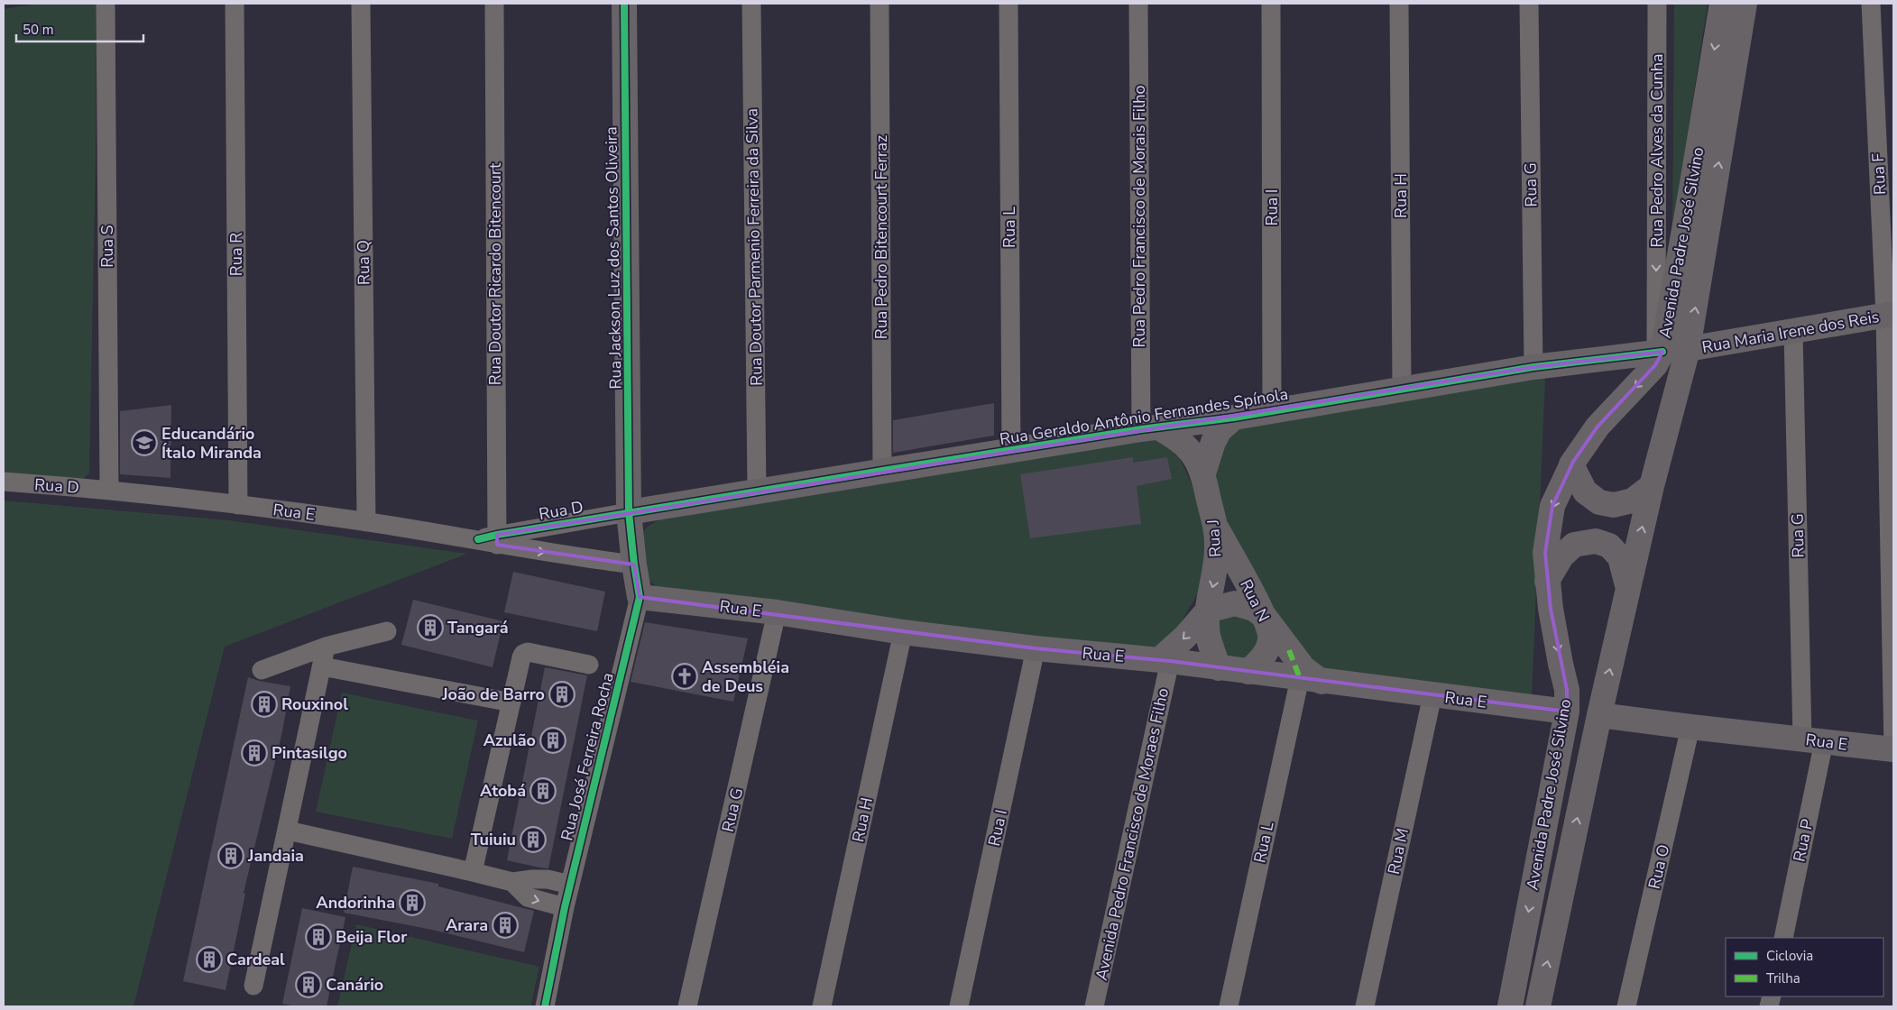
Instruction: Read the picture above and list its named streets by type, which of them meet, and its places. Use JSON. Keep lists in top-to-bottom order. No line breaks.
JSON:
{"streets":{"street":["Rua Pedro Alves da Cunha","Rua F","Rua G","Rua H","Rua I","Rua Pedro Francisco de Morais Filho","Rua L","Rua Pedro Bitencourt Ferraz","Avenida Padre José Silvino","Rua S","Rua Doutor Parmenio Ferreira da Silva","Rua R","Rua Jackson Luz dos Santos Oliveira","Rua Q","Rua Doutor Ricardo Bitencourt","Rua Maria Irene dos Reis","Rua Geraldo Antônio Fernandes Spínola","Rua D","Rua E","Rua J","Rua N","Rua José Ferreira Rocha","Avenida Pedro Francisco de Moraes Filho","Rua P","Rua M","Rua O"]},"crossings":[["Rua Pedro Alves da Cunha","Avenida Padre José Silvino"],["Rua Pedro Alves da Cunha","Rua Geraldo Antônio Fernandes Spínola"],["Rua F","Rua Maria Irene dos Reis"],["Rua F","Rua E"],["Rua G","Rua Maria Irene dos Reis"],["Rua G","Rua Geraldo Antônio Fernandes Spínola"],["Rua G","Rua E"],["Rua G","Rua P"],["Rua H","Rua Geraldo Antônio Fernandes Spínola"],["Rua H","Rua E"],["Rua I","Rua Geraldo Antônio Fernandes Spínola"],["Rua I","Rua E"],["Rua Pedro Francisco de Morais Filho","Rua Geraldo Antônio Fernandes Spínola"],["Rua Pedro Francisco de Morais Filho","Rua J"],["Rua L","Rua Geraldo Antônio Fernandes Spínola"],["Rua L","Rua E"],["Rua Pedro Bitencourt Ferraz","Rua Geraldo Antônio Fernandes Spínola"],["Avenida Padre José Silvino","Rua Maria Irene dos Reis"],["Avenida Padre José Silvino","Rua Geraldo Antônio Fernandes Spínola"],["Avenida Padre José Silvino","Rua E"],["Rua S","Rua D"],["Rua S","Rua E"],["Rua Doutor Parmenio Ferreira da Silva","Rua Geraldo Antônio Fernandes Spínola"],["Rua R","Rua E"],["Rua Jackson Luz dos Santos Oliveira","Rua Geraldo Antônio Fernandes Spínola"],["Rua Jackson Luz dos Santos Oliveira","Rua D"],["Rua Jackson Luz dos Santos Oliveira","Rua José Ferreira Rocha"],["Rua Q","Rua E"],["Rua Doutor Ricardo Bitencourt","Rua D"],["Rua Doutor Ricardo Bitencourt","Rua E"],["Rua Geraldo Antônio Fernandes Spínola","Rua D"],["Rua Geraldo Antônio Fernandes Spínola","Rua J"],["Rua Geraldo Antônio Fernandes Spínola","Rua José Ferreira Rocha"],["Rua D","Rua E"],["Rua D","Rua José Ferreira Rocha"],["Rua E","Rua J"],["Rua E","Rua N"],["Rua E","Rua José Ferreira Rocha"],["Rua E","Avenida Pedro Francisco de Moraes Filho"],["Rua E","Rua P"],["Rua E","Rua M"],["Rua E","Rua O"],["Rua J","Rua N"]],"one_way":["Rua Pedro Alves da Cunha"],"places":{"school or university":["Educandário Ítalo Miranda"],"building":["Tangará","João de Barro","Rouxinol","Azulão","Pintasilgo","Atobá","Tuiuiu","Jandaia","Andorinha","Arara","Beija Flor","Cardeal","Canário"],"church":["Assembléia de Deus"]},"legend":["Ciclovia","Trilha"],"scale_bar":"50 m"}
